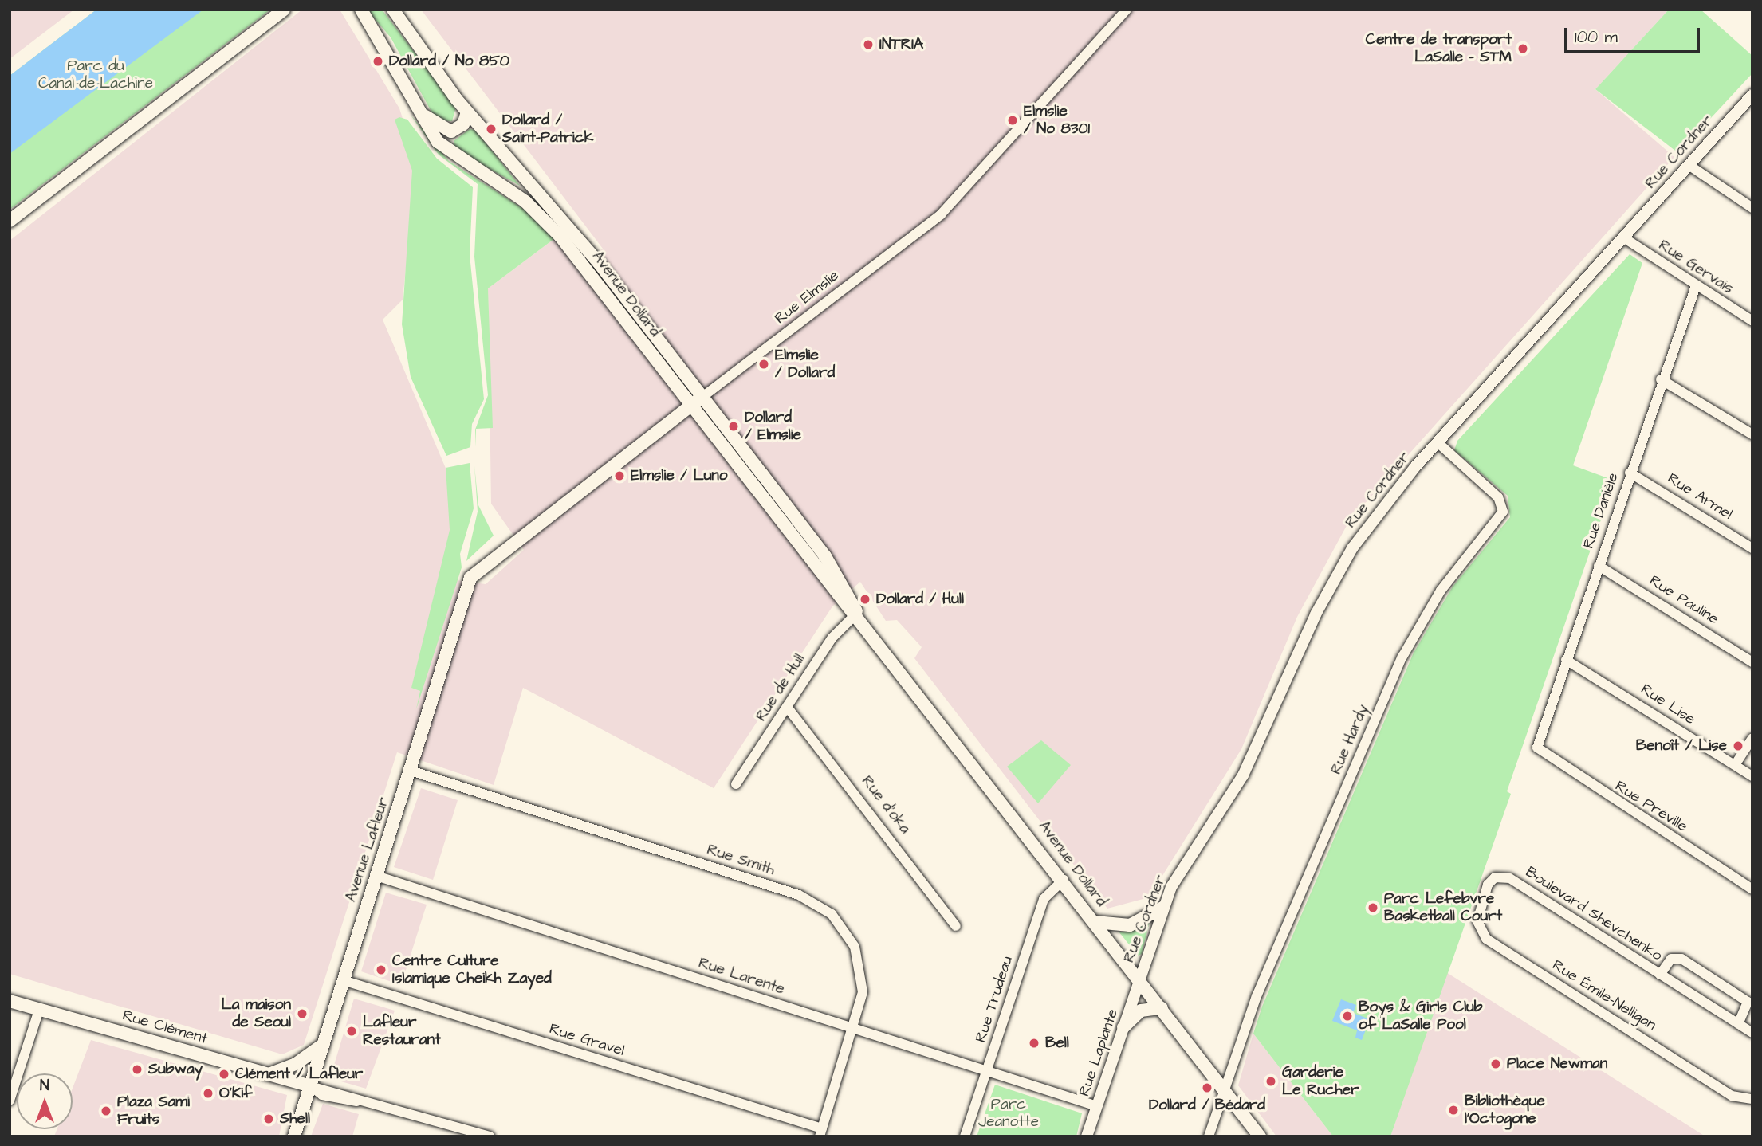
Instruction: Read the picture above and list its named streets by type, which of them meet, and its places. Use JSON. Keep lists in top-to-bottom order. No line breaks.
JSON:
{"streets":{"main road":["Avenue Dollard","Rue Elmslie","Avenue Lafleur","Rue Clément"],"street":["Rue Cordner","Rue Gervais","Rue Armel","Rue Danièle","Rue Pauline","Rue de Hull","Rue Lise","Rue Hardy","Rue d'oka","Rue Préville","Rue Smith","Boulevard Shevchenko","Rue Larente","Rue Émile-Nelligan","Rue Trudeau","Rue Gravel","Rue Laplante"]},"crossings":[["Rue Cordner","Rue Gervais"],["Rue Cordner","Avenue Dollard"],["Rue Cordner","Rue Hardy"],["Rue Cordner","Rue Laplante"],["Rue Gervais","Rue Danièle"],["Avenue Dollard","Rue Elmslie"],["Avenue Dollard","Rue de Hull"],["Avenue Dollard","Rue Hardy"],["Avenue Dollard","Rue Trudeau"],["Avenue Dollard","Rue Laplante"],["Rue Elmslie","Avenue Lafleur"],["Rue Armel","Rue Danièle"],["Rue Danièle","Rue Pauline"],["Rue Danièle","Rue Lise"],["Rue Danièle","Rue Préville"],["Rue de Hull","Rue d'oka"],["Avenue Lafleur","Rue Smith"],["Avenue Lafleur","Rue Larente"],["Avenue Lafleur","Rue Clément"],["Avenue Lafleur","Rue Gravel"],["Rue Smith","Rue Larente"],["Rue Smith","Rue Gravel"],["Boulevard Shevchenko","Rue Émile-Nelligan"],["Rue Larente","Rue Trudeau"],["Rue Larente","Rue Laplante"]],"parks":["Parc du Canal-de-Lachine","Parc Jeanotte"],"places":["INTRIA","Centre de transport LaSalle - STM","Dollard / No 850","Elmslie / No 8301","Dollard / Saint-Patrick","Elmslie / Dollard","Dollard / Elmslie","Elmslie / Luno","Dollard / Hull","Benoît / Lise","Parc Lefebvre Basketball Court","Centre Culture Islamique Cheikh Zayed","La maison de Seoul","Boys & Girls Club of LaSalle Pool","Lafleur Restaurant","Bell","Place Newman","Subway","Clément / Lafleur","Garderie Le Rucher","Dollard / Bédard","O'Kif","Bibliothèque l'Octogone","Plaza Sami Fruits","Shell"],"scale_bar":"100 m","north":"top"}
